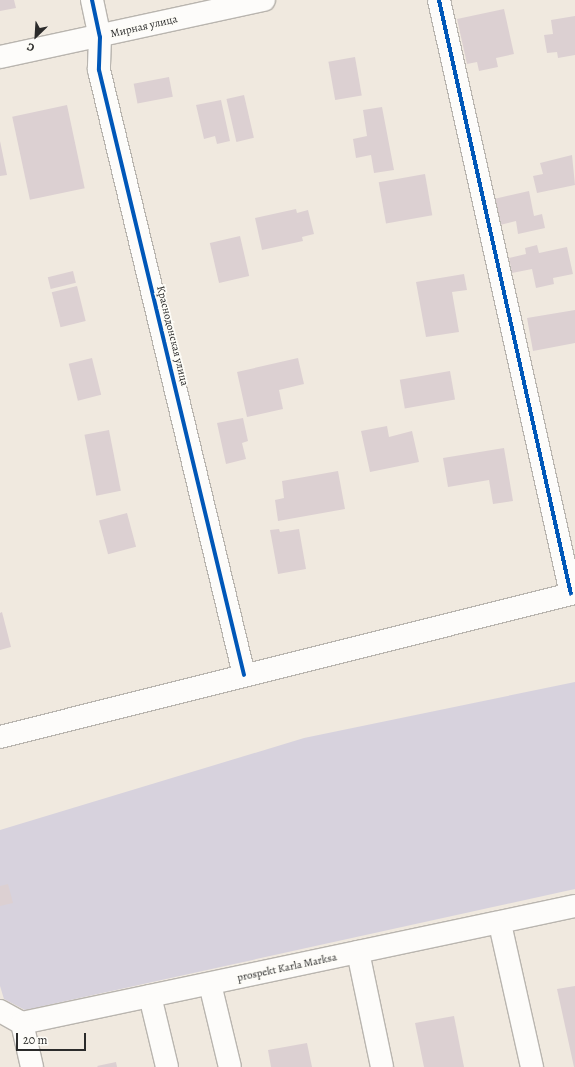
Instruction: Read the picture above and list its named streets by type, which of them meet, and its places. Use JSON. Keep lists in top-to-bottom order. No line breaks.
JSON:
{"streets":{"street":["Мирная улица","Краснодонская улица","prospekt Karla Marksa"]},"crossings":[["Мирная улица","Краснодонская улица"]],"scale_bar":"20 m","north":"bottom left"}
